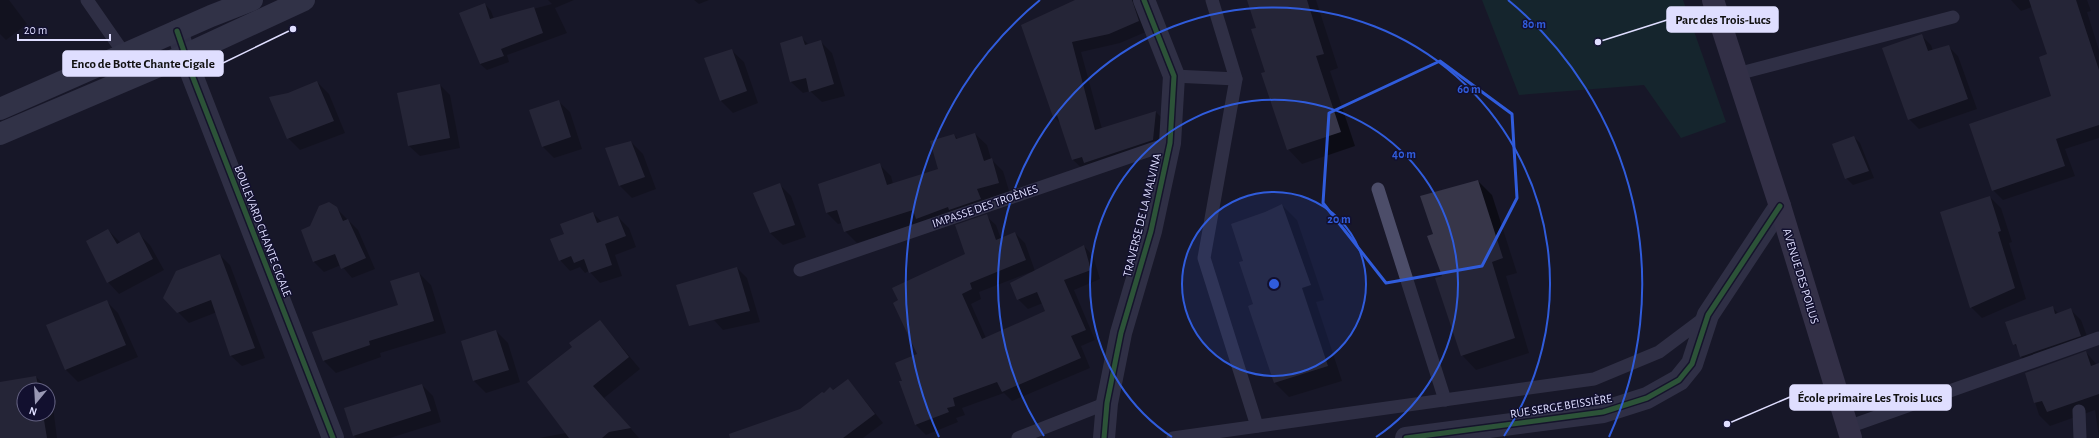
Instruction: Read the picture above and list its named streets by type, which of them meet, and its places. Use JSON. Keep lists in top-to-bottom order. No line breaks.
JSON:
{"streets":{"main road":["AVENUE DES POILUS"],"street":["TRAVERSE DE LA MALVINA","BOULEVARD CHANTE CIGALE","RUE SERGE BEISSIÈRE"],"lane":["IMPASSE DES TROÈNES"]},"crossings":[["IMPASSE DES TROÈNES","TRAVERSE DE LA MALVINA"],["AVENUE DES POILUS","RUE SERGE BEISSIÈRE"]],"places":["Enco de Botte Chante Cigale","Parc des Trois-Lucs","École primaire Les Trois Lucs"],"scale_bar":"20 m","north":"bottom","rings":["80 m","60 m","40 m","20 m"]}
